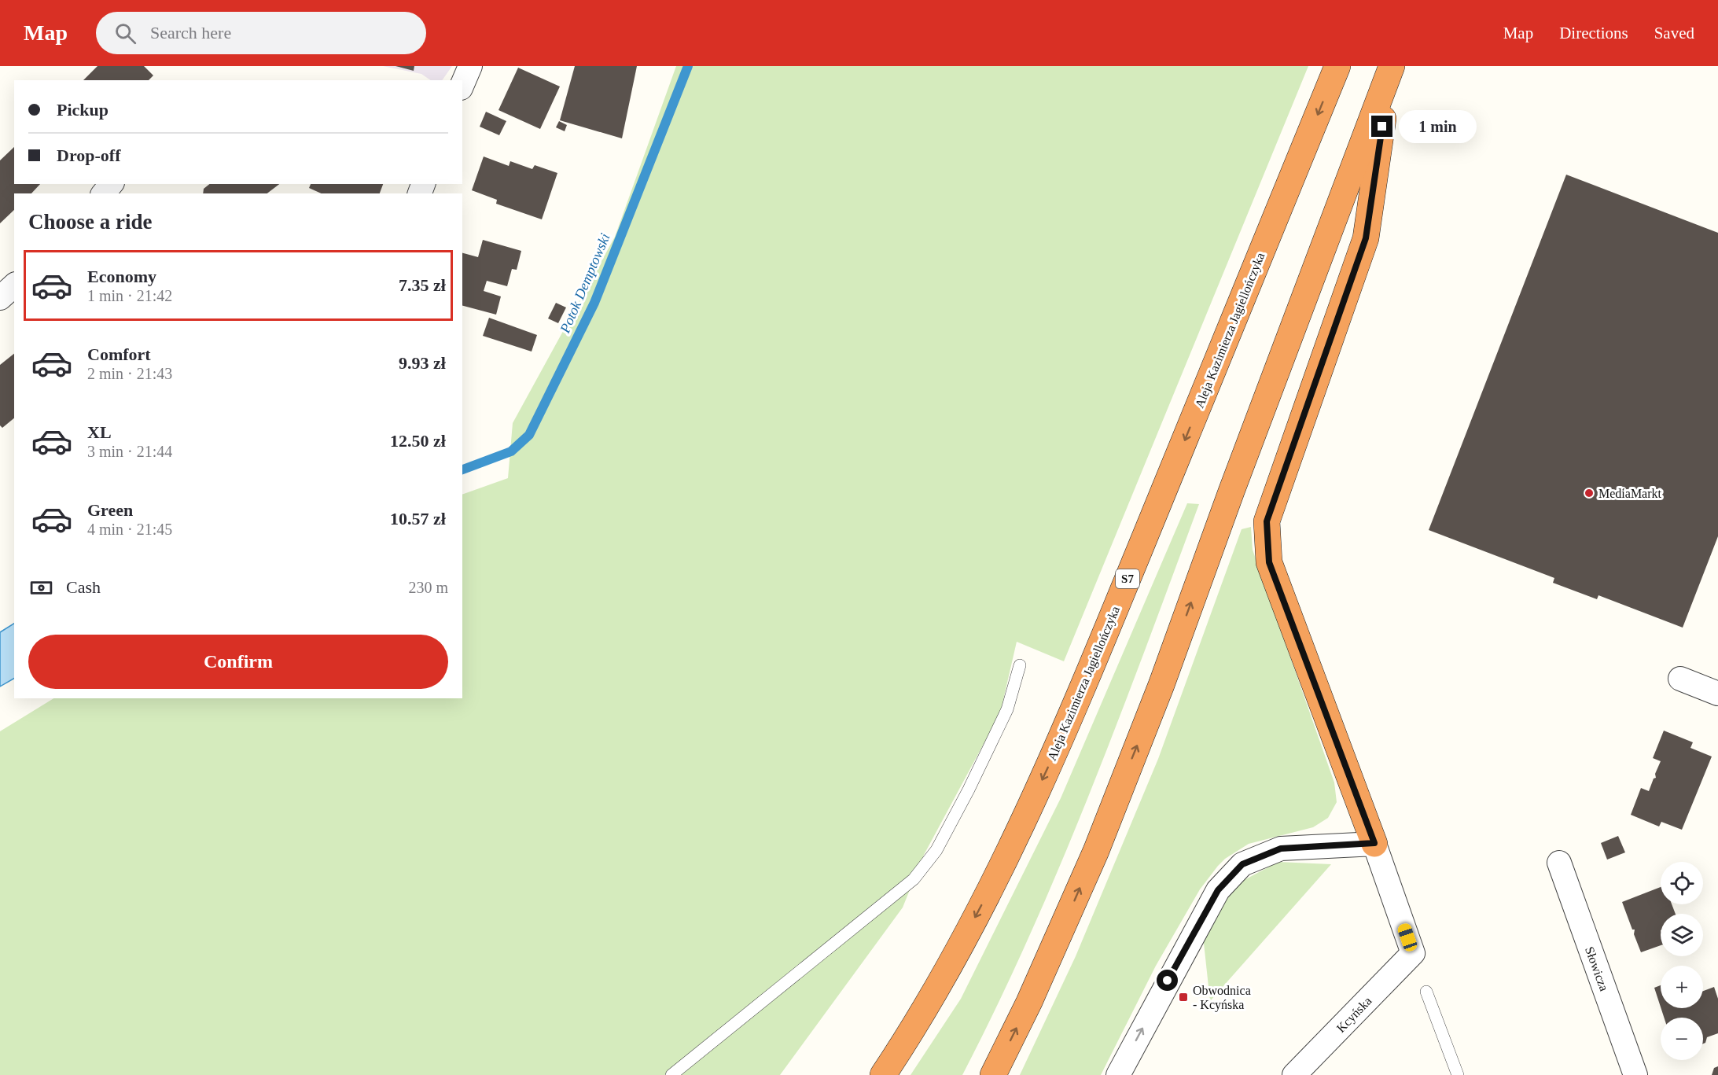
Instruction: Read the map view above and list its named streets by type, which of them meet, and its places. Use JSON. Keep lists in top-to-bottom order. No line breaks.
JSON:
{"streets":{"highway":["Aleja Kazimierza Jagiellończyka","S7"],"street":["Słowicza","Kcyńska"]},"water":["Potok Demptowski"],"places":{"other":["MediaMarkt"],"transit":["Obwodnica - Kcyńska"]},"page":{"header":"Map","search":"Search here","nav":["Map","Directions","Saved"],"banner":["Pickup","Drop-off"],"bubble":"1 min","heading":"Choose a ride","list":[{"name":"Economy","note":"1 min · 21:42","value":"7.35 zł"},{"name":"Comfort","note":"2 min · 21:43","value":"9.93 zł"},{"name":"XL","note":"3 min · 21:44","value":"12.50 zł"},{"name":"Green","note":"4 min · 21:45","value":"10.57 zł"}],"pay":["Cash","230 m"],"buttons":"Confirm","map_buttons":["+","−"]}}
